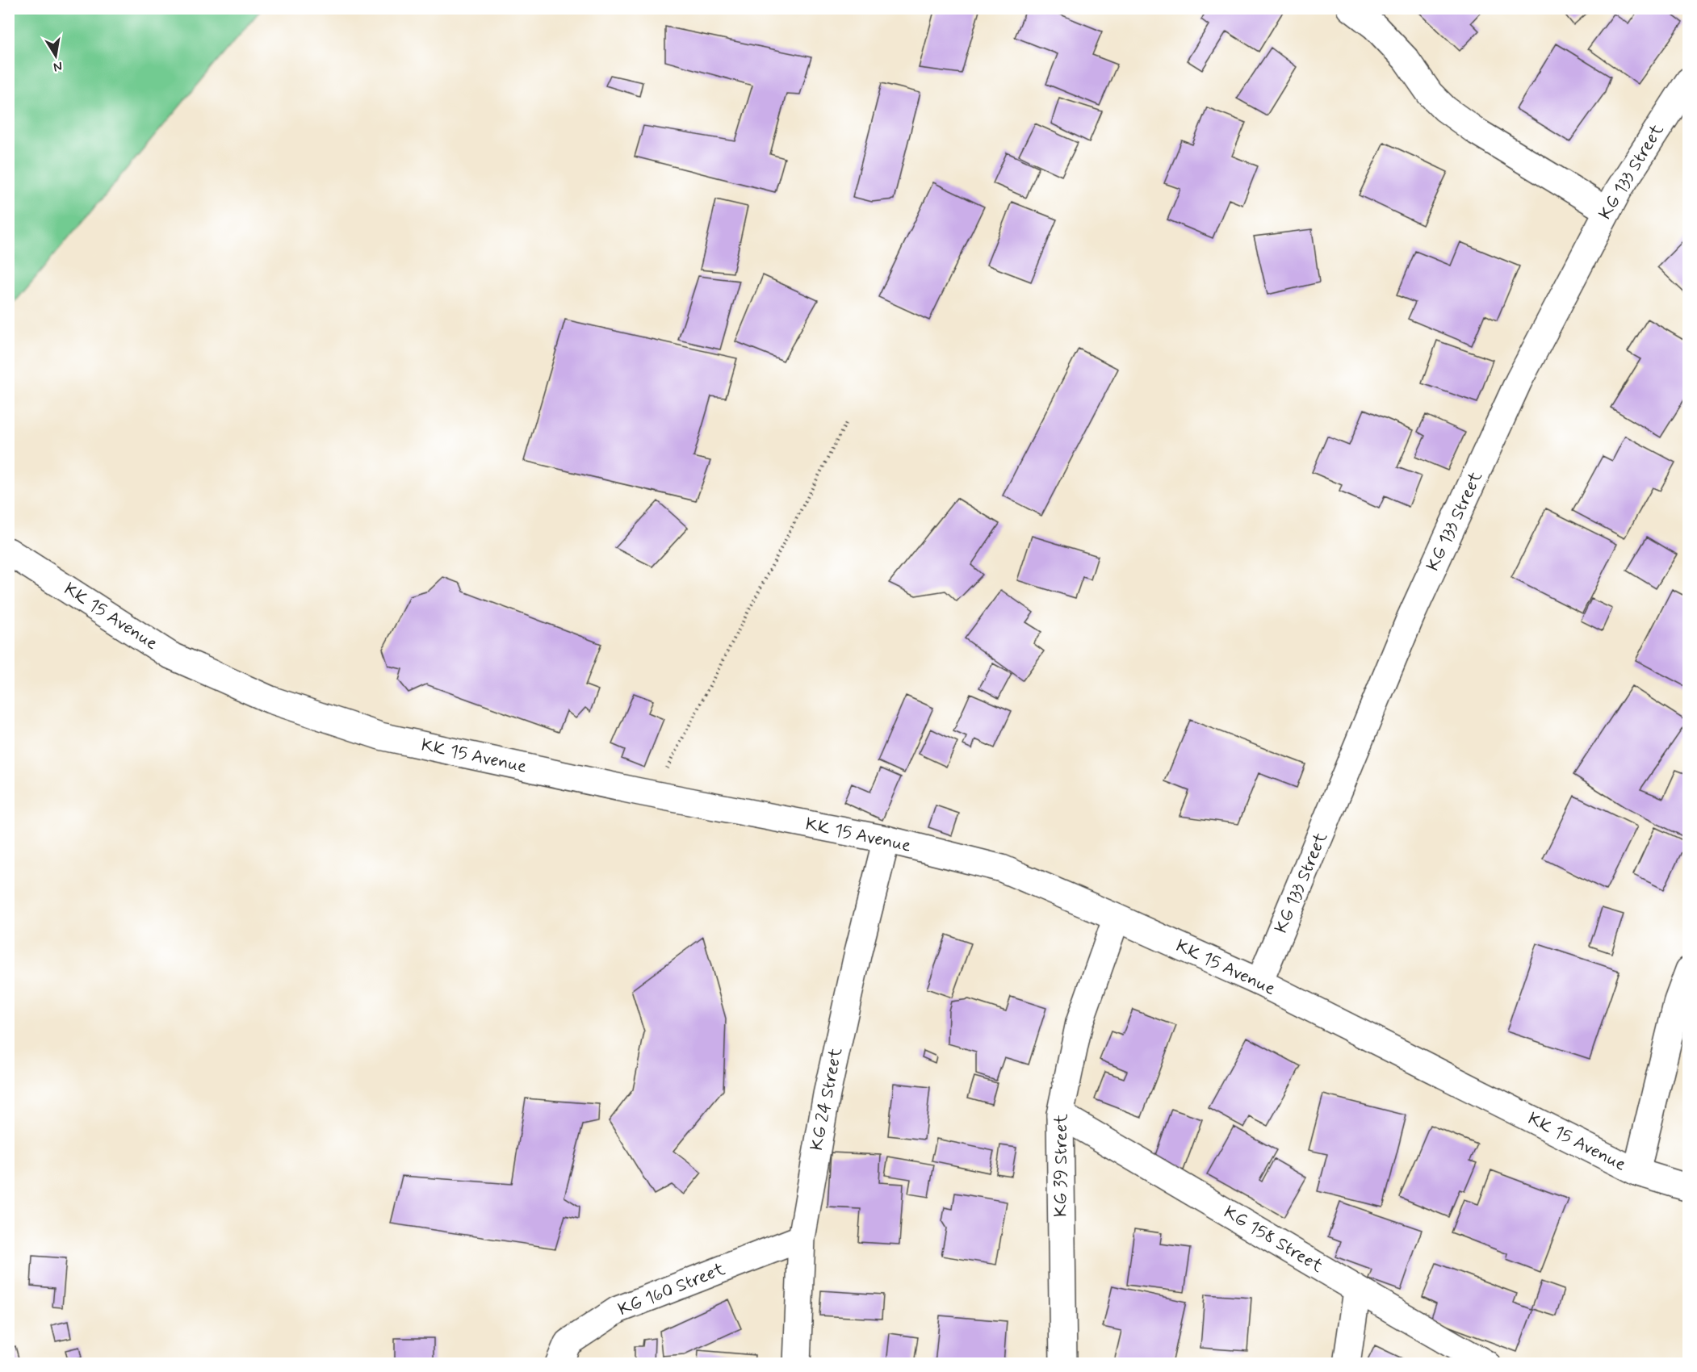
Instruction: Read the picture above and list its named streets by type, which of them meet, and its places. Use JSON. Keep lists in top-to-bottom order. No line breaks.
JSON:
{"streets":{"street":["KG 133 Street","KK 15 Avenue","KG 24 Street","KG 39 Street","KG 158 Street","KG 160 Street"]},"crossings":[["KG 133 Street","KK 15 Avenue"],["KK 15 Avenue","KG 24 Street"],["KK 15 Avenue","KG 39 Street"],["KG 24 Street","KG 160 Street"],["KG 39 Street","KG 158 Street"]],"north":"bottom"}
